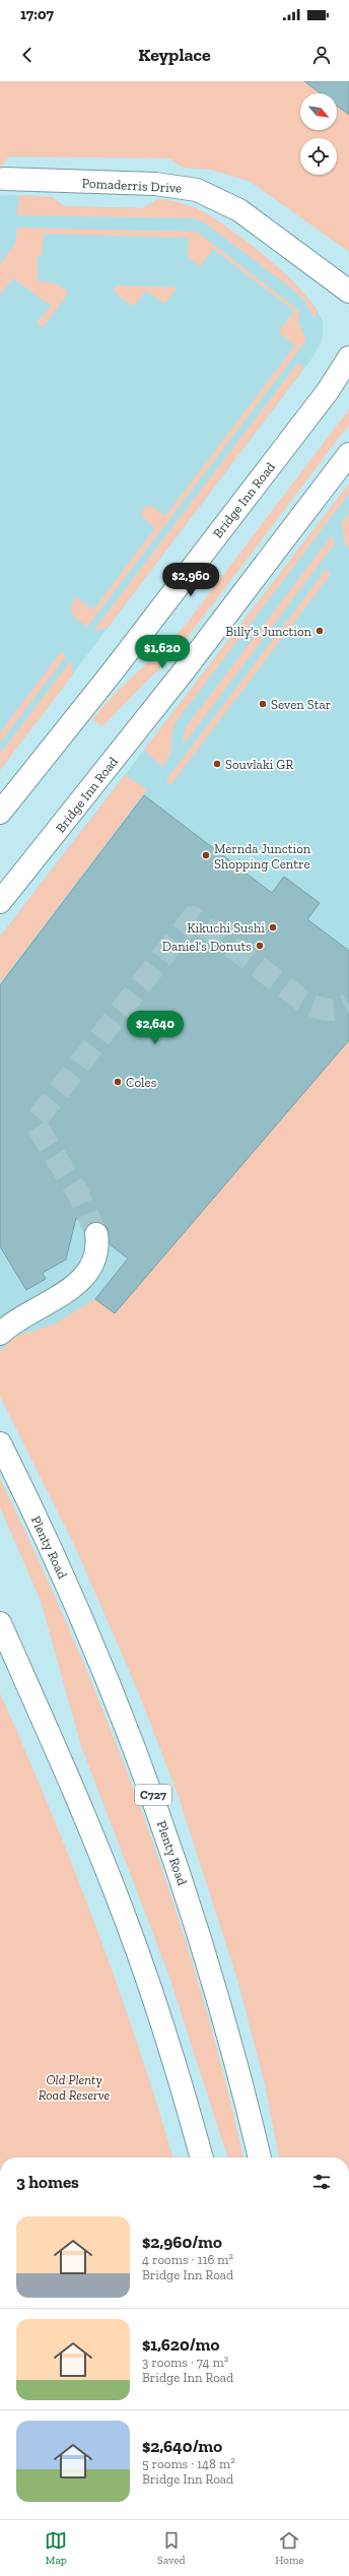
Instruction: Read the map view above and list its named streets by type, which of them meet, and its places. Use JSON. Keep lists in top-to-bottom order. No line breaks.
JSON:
{"streets":{"main road":["Pomaderris Drive","Bridge Inn Road","Plenty Road","C727"]},"parks":["Old Plenty Road Reserve"],"places":["Billy's Junction","Seven Star","Souvlaki GR","Mernda Junction Shopping Centre","Kikuchi Sushi","Daniel's Donuts","Coles"],"north":"bottom right","page":{"status":"17:07","header":"Keyplace","price":["$2,960","$1,620","$2,640"],"heading":"3 homes","list":[{"name":"$2,960/mo","note":"4 rooms · 116 m² · Bridge Inn Road"},{"name":"$1,620/mo","note":"3 rooms · 74 m² · Bridge Inn Road"},{"name":"$2,640/mo","note":"5 rooms · 148 m² · Bridge Inn Road"}],"tabs":["Map","Saved","Home"]}}
